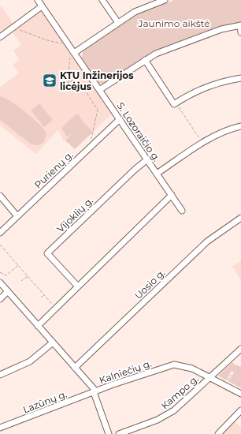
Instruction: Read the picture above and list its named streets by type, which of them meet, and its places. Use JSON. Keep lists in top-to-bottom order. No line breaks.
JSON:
{"streets":{"street":["S. Lozoraičio g.","Purienų g.","Vijoklių g.","Uosio g.","Kalniečių g.","Kampo g.","Lazūnų g."]},"crossings":[["S. Lozoraičio g.","Purienų g."],["S. Lozoraičio g.","Vijoklių g."],["Uosio g.","Kalniečių g."],["Kalniečių g.","Kampo g."],["Kalniečių g.","Lazūnų g."]],"parks":["Jaunimo aikštė"],"places":{"school or university":["KTU Inžinerijos licėjus"]}}
